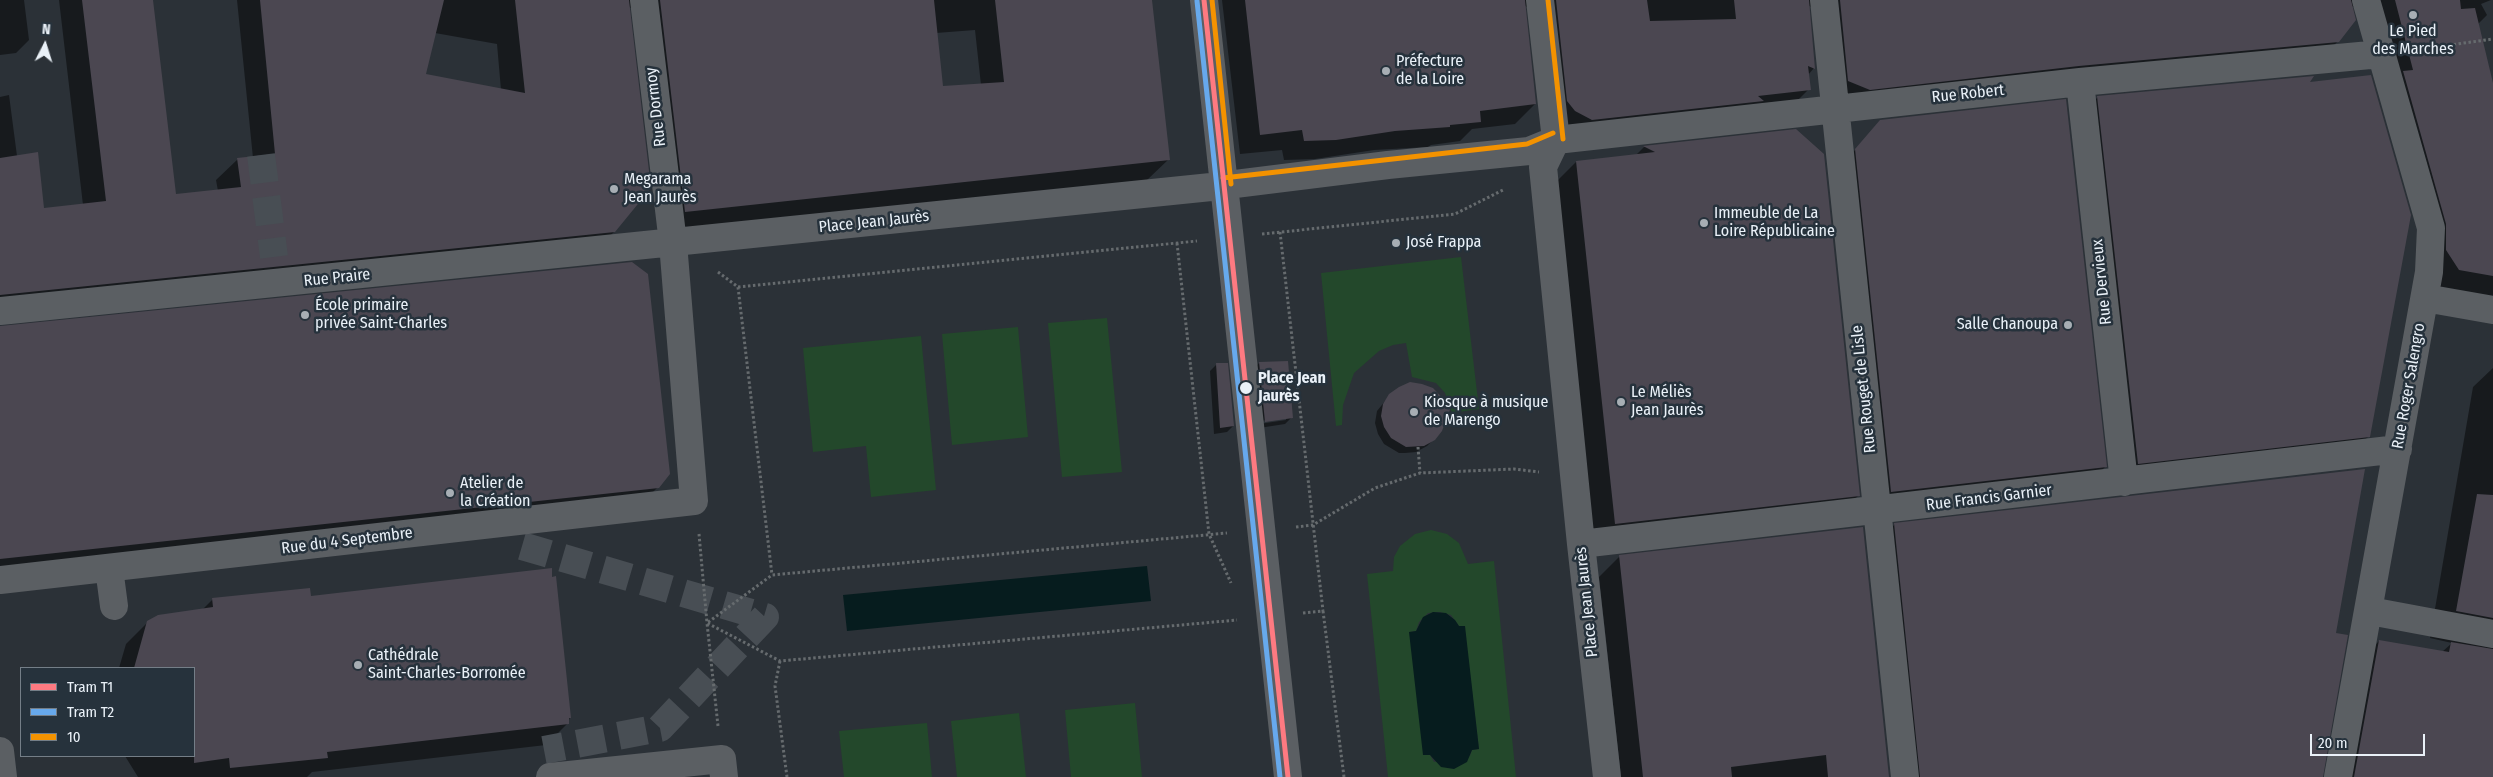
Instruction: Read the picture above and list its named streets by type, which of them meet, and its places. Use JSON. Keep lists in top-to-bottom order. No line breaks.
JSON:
{"streets":{"street":["Rue Robert","Rue Dormoy","Place Jean Jaurès","Rue Praire","Rue Dervieux","Rue Roger Salengro","Rue Rouget de Lisle","Rue Francis Garnier","Rue du 4 Septembre"]},"crossings":[["Rue Robert","Place Jean Jaurès"],["Rue Robert","Rue Dervieux"],["Rue Robert","Rue Roger Salengro"],["Rue Robert","Rue Rouget de Lisle"],["Rue Dormoy","Place Jean Jaurès"],["Rue Dormoy","Rue Praire"],["Place Jean Jaurès","Rue Praire"],["Place Jean Jaurès","Rue Francis Garnier"],["Rue Dervieux","Rue Francis Garnier"],["Rue Roger Salengro","Rue Francis Garnier"],["Rue Rouget de Lisle","Rue Francis Garnier"]],"places":["Le Pied des Marches","Préfecture de la Loire","Megarama Jean Jaurès","Immeuble de La Loire Républicaine","José Frappa","École primaire privée Saint-Charles","Salle Chanoupa","Place Jean Jaurès","Le Méliès Jean Jaurès","Kiosque à musique de Marengo","Atelier de la Création","Cathédrale Saint-Charles-Borromée"],"lines":["tram line T1","transit line 10","tram line T2"],"legend":["Tram T1","Tram T2","10"],"scale_bar":"20 m","north":"top"}
